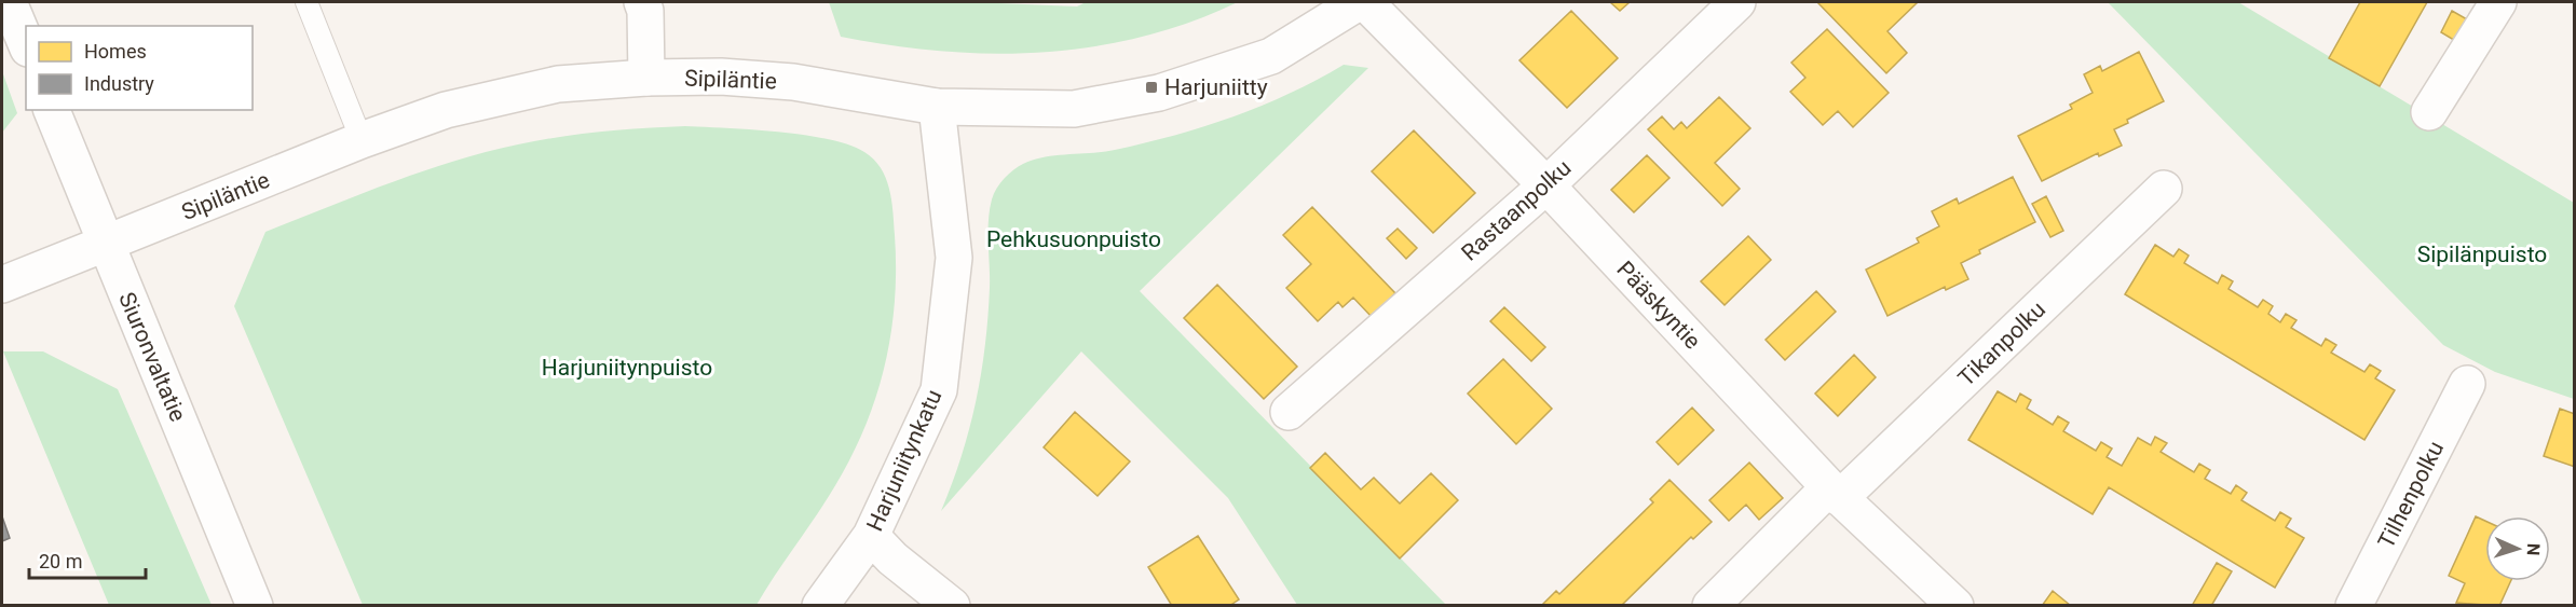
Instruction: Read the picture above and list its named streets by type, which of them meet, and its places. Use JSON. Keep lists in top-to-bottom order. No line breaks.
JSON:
{"streets":{"street":["Sipiläntie","Rastaanpolku","Pääskyntie","Tikanpolku","Siuronvaltatie","Harjuniitynkatu","Tilhenpolku"]},"crossings":[["Sipiläntie","Siuronvaltatie"],["Sipiläntie","Harjuniitynkatu"],["Rastaanpolku","Pääskyntie"],["Pääskyntie","Tikanpolku"]],"parks":["Pehkusuonpuisto","Sipilänpuisto","Harjuniitynpuisto"],"places":{"transit":["Harjuniitty"]},"legend":["Homes","Industry"],"scale_bar":"20 m","north":"right"}
